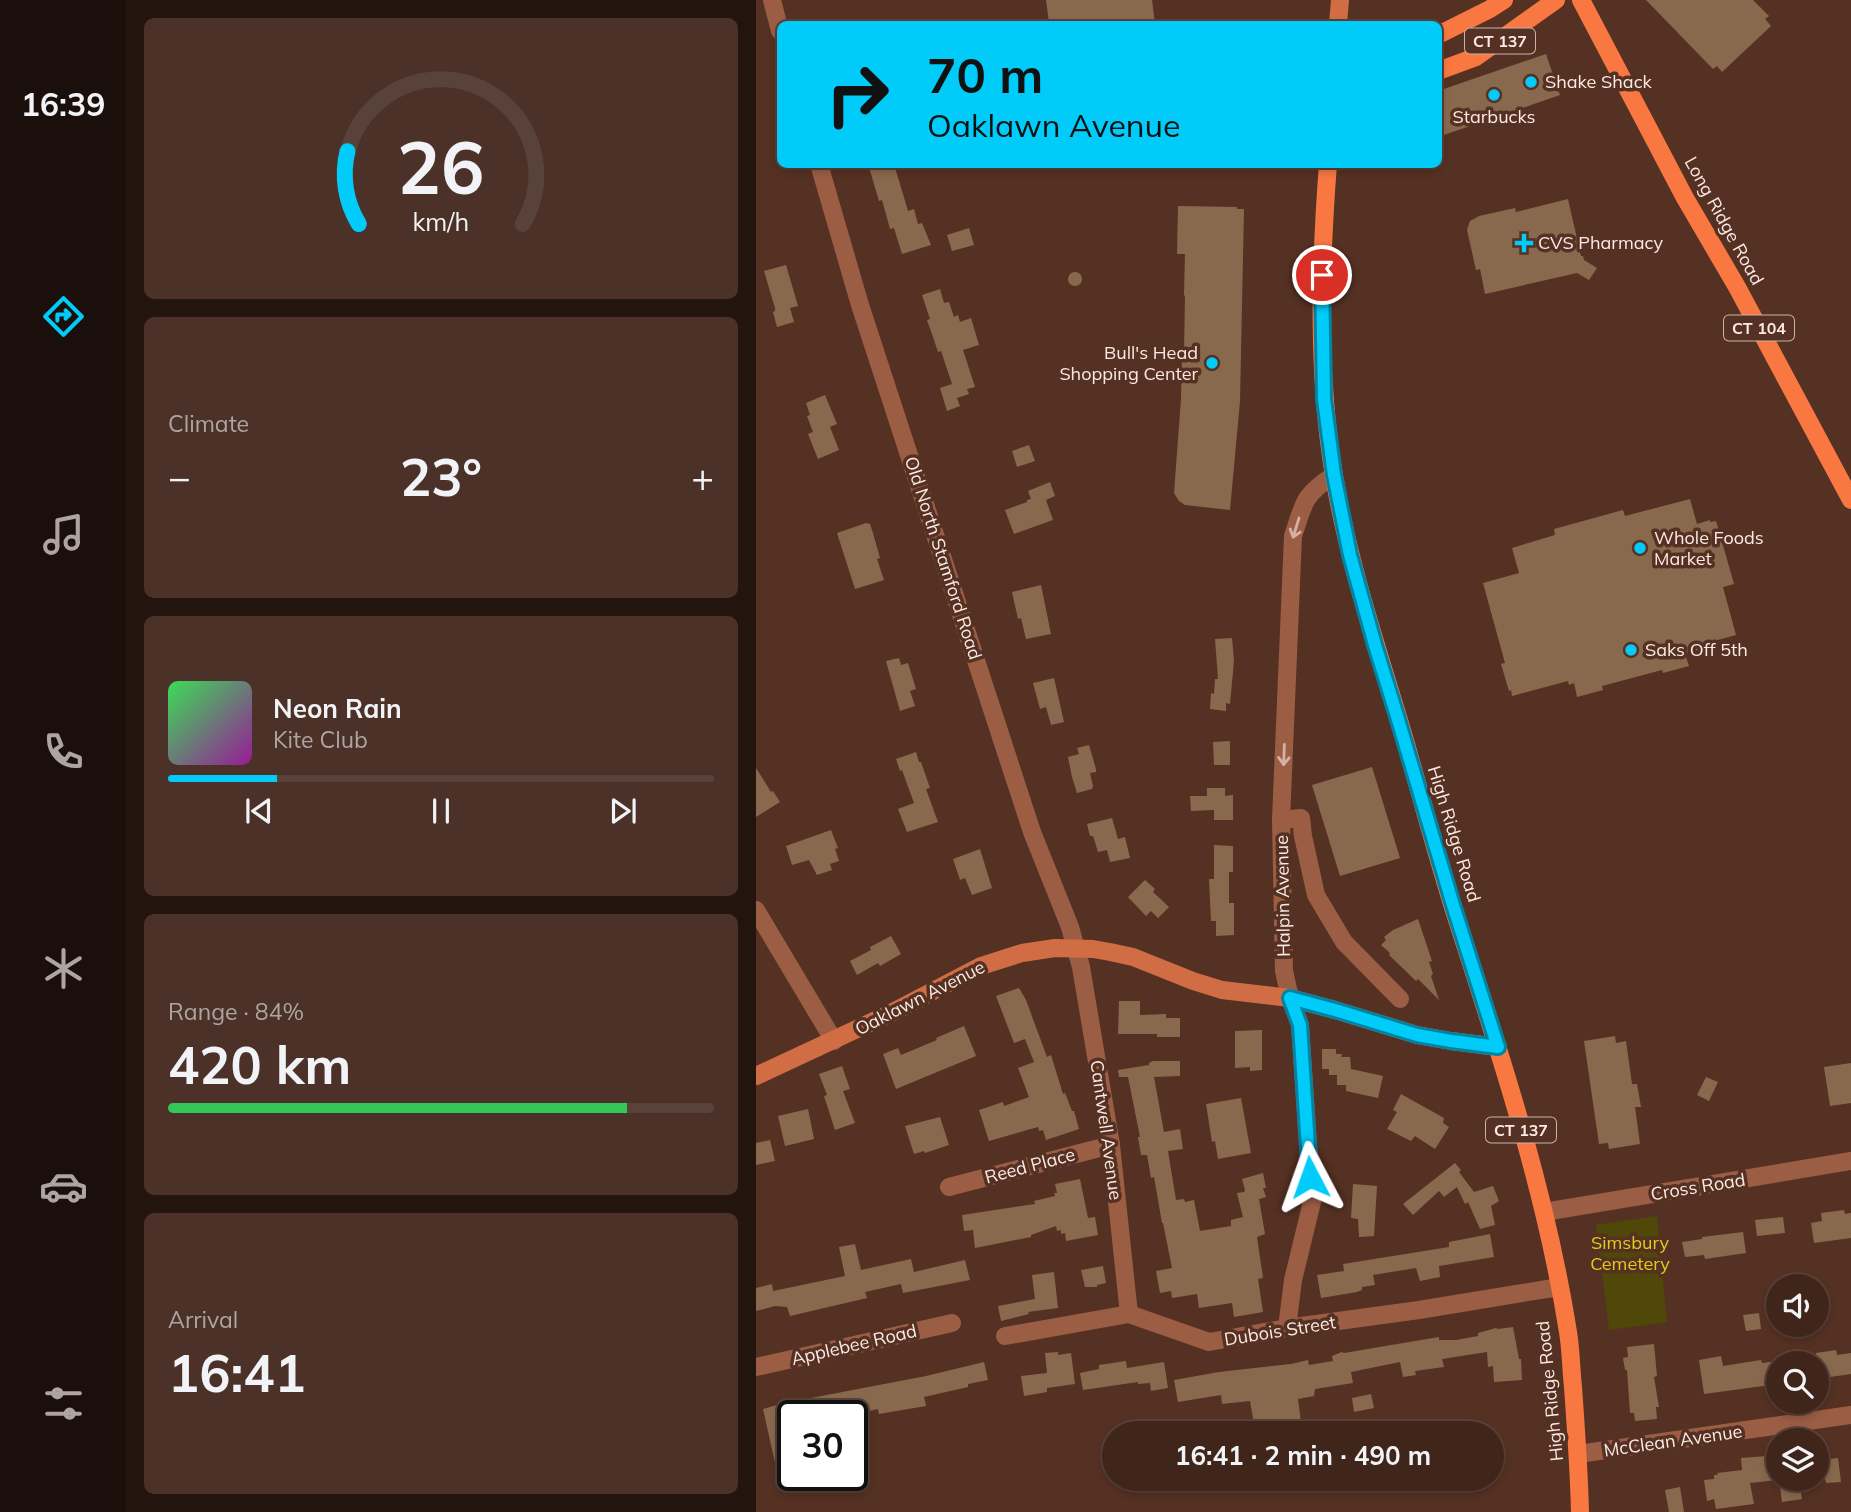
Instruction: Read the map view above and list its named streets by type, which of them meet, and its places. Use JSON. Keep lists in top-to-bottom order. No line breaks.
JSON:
{"streets":{"main road":["CT 137","Long Ridge Road","CT 104","High Ridge Road"],"street":["Old North Stamford Road","Halpin Avenue","Oaklawn Avenue","Cantwell Avenue","Reed Place","Cross Road","Dubois Street","Applebee Road","McClean Avenue"]},"crossings":[["Old North Stamford Road","Oaklawn Avenue"],["Old North Stamford Road","Cantwell Avenue"],["High Ridge Road","Halpin Avenue"],["High Ridge Road","Oaklawn Avenue"],["High Ridge Road","Cross Road"],["High Ridge Road","Dubois Street"],["High Ridge Road","McClean Avenue"],["Halpin Avenue","Oaklawn Avenue"],["Halpin Avenue","Dubois Street"],["Oaklawn Avenue","Cantwell Avenue"],["Cantwell Avenue","Reed Place"],["Cantwell Avenue","Dubois Street"]],"one_way":["Halpin Avenue"],"parks":["Simsbury Cemetery"],"places":{"other":["Shake Shack","Starbucks","Bull's Head Shopping Center","Whole Foods Market","Saks Off 5th"],"health":["CVS Pharmacy"]},"page":{"tabs":"16:39","turn":["70 m","Oaklawn Avenue"],"tile":["Climate",["Range · 84%","420 km"],["Arrival","16:41"]],"heat":["−","23°","+"],"song":["Neon Rain","Kite Club"],"limit":"30","trip":"16:41 · 2 min · 490 m","gauge":["26","km/h"]}}
